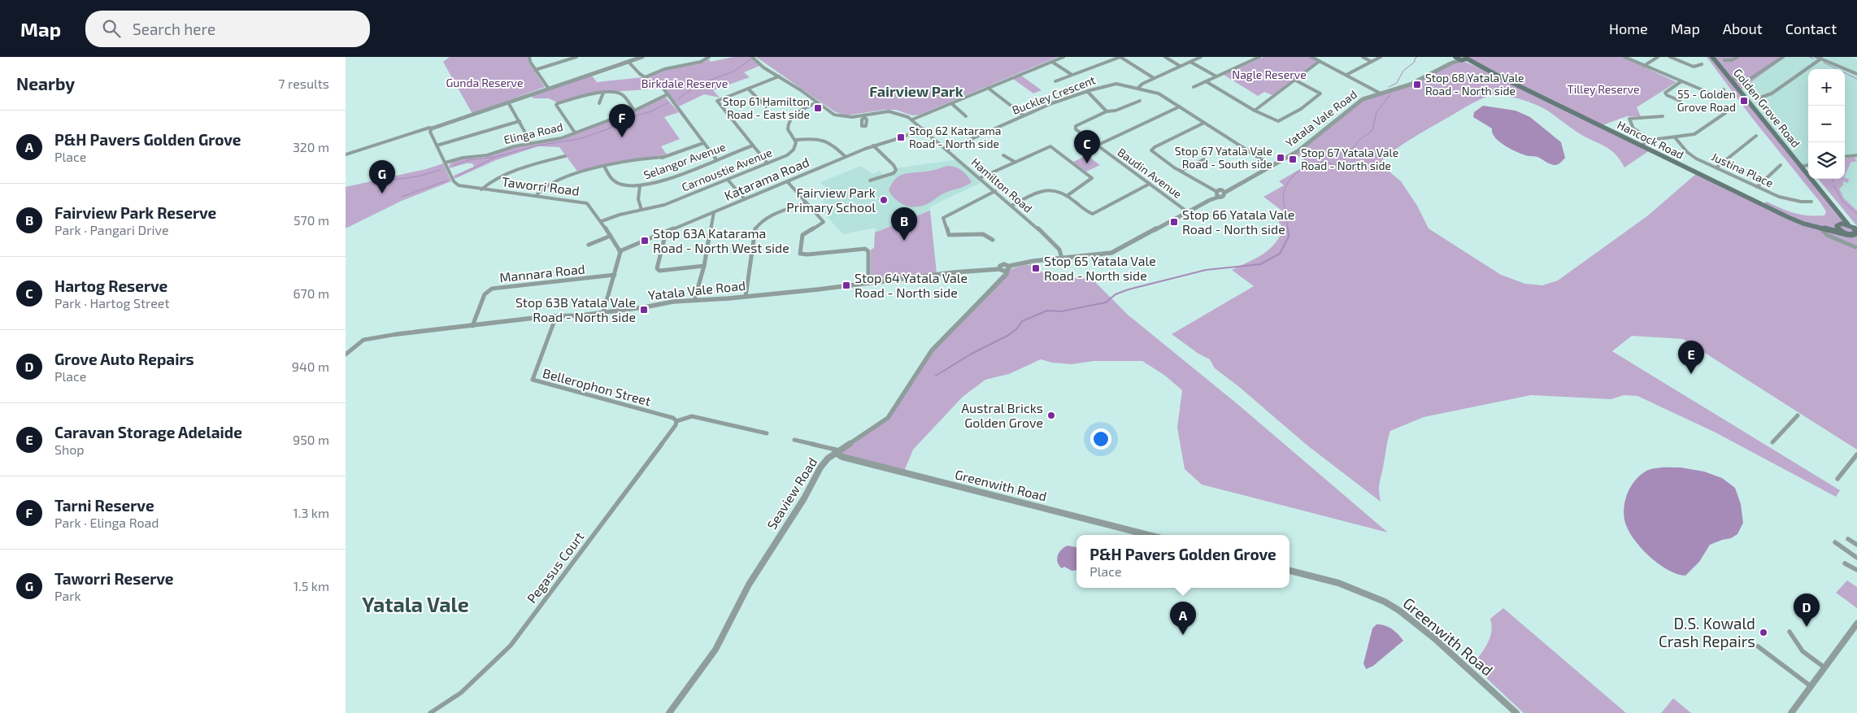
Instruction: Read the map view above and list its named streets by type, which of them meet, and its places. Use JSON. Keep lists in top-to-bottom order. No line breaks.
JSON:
{"streets":{"main road":["Golden Grove Road","Hancock Road"],"street":["Buckley Crescent","Yatala Vale Road","Elinga Road","Selangor Avenue","Carnoustie Avenue","Justina Place","Baudin Avenue","Katarama Road","Hamilton Road","Taworri Road","Mannara Road","Bellerophon Street","Greenwith Road","Seaview Road","Pegasus Court"]},"crossings":[["Buckley Crescent","Yatala Vale Road"],["Buckley Crescent","Hamilton Road"],["Golden Grove Road","Hancock Road"],["Yatala Vale Road","Hancock Road"],["Yatala Vale Road","Baudin Avenue"],["Yatala Vale Road","Hamilton Road"],["Yatala Vale Road","Mannara Road"],["Yatala Vale Road","Bellerophon Street"],["Yatala Vale Road","Seaview Road"],["Elinga Road","Taworri Road"],["Carnoustie Avenue","Taworri Road"],["Katarama Road","Hamilton Road"],["Katarama Road","Taworri Road"],["Bellerophon Street","Pegasus Court"],["Greenwith Road","Seaview Road"]],"districts":["Fairview Park","Yatala Vale"],"parks":["Nagle Reserve","Gunda Reserve","Birkdale Reserve","Tilley Reserve"],"places":{"transit":["Stop 68 Yatala Vale Road - North side","55 - Golden Grove Road","Stop 61 Hamilton Road - East side","Stop 62 Katarama Road - North side","Stop 67 Yatala Vale Road - South side","Stop 67 Yatala Vale Road - North side","Stop 66 Yatala Vale Road - North side","Stop 63A Katarama Road - North West side","Stop 65 Yatala Vale Road - North side","Stop 64 Yatala Vale Road - North side","Stop 63B Yatala Vale Road - North side"],"other":["Fairview Park Primary School","Austral Bricks Golden Grove","D.S. Kowald Crash Repairs"]},"page":{"header":"Map","search":"Search here","nav":["Home","Map","About","Contact"],"heading":["Nearby","7 results"],"map_buttons":["+","−"],"pins":["F","C","G","B","E","D","A"],"list":[{"mark":"A","name":"P&H Pavers Golden Grove","note":"Place","value":"320 m"},{"mark":"B","name":"Fairview Park Reserve","note":"Park · Pangari Drive","value":"570 m"},{"mark":"C","name":"Hartog Reserve","note":"Park · Hartog Street","value":"670 m"},{"mark":"D","name":"Grove Auto Repairs","note":"Place","value":"940 m"},{"mark":"E","name":"Caravan Storage Adelaide","note":"Shop","value":"950 m"},{"mark":"F","name":"Tarni Reserve","note":"Park · Elinga Road","value":"1.3 km"},{"mark":"G","name":"Taworri Reserve","note":"Park","value":"1.5 km"}],"popup":["P&H Pavers Golden Grove","Place"]}}
